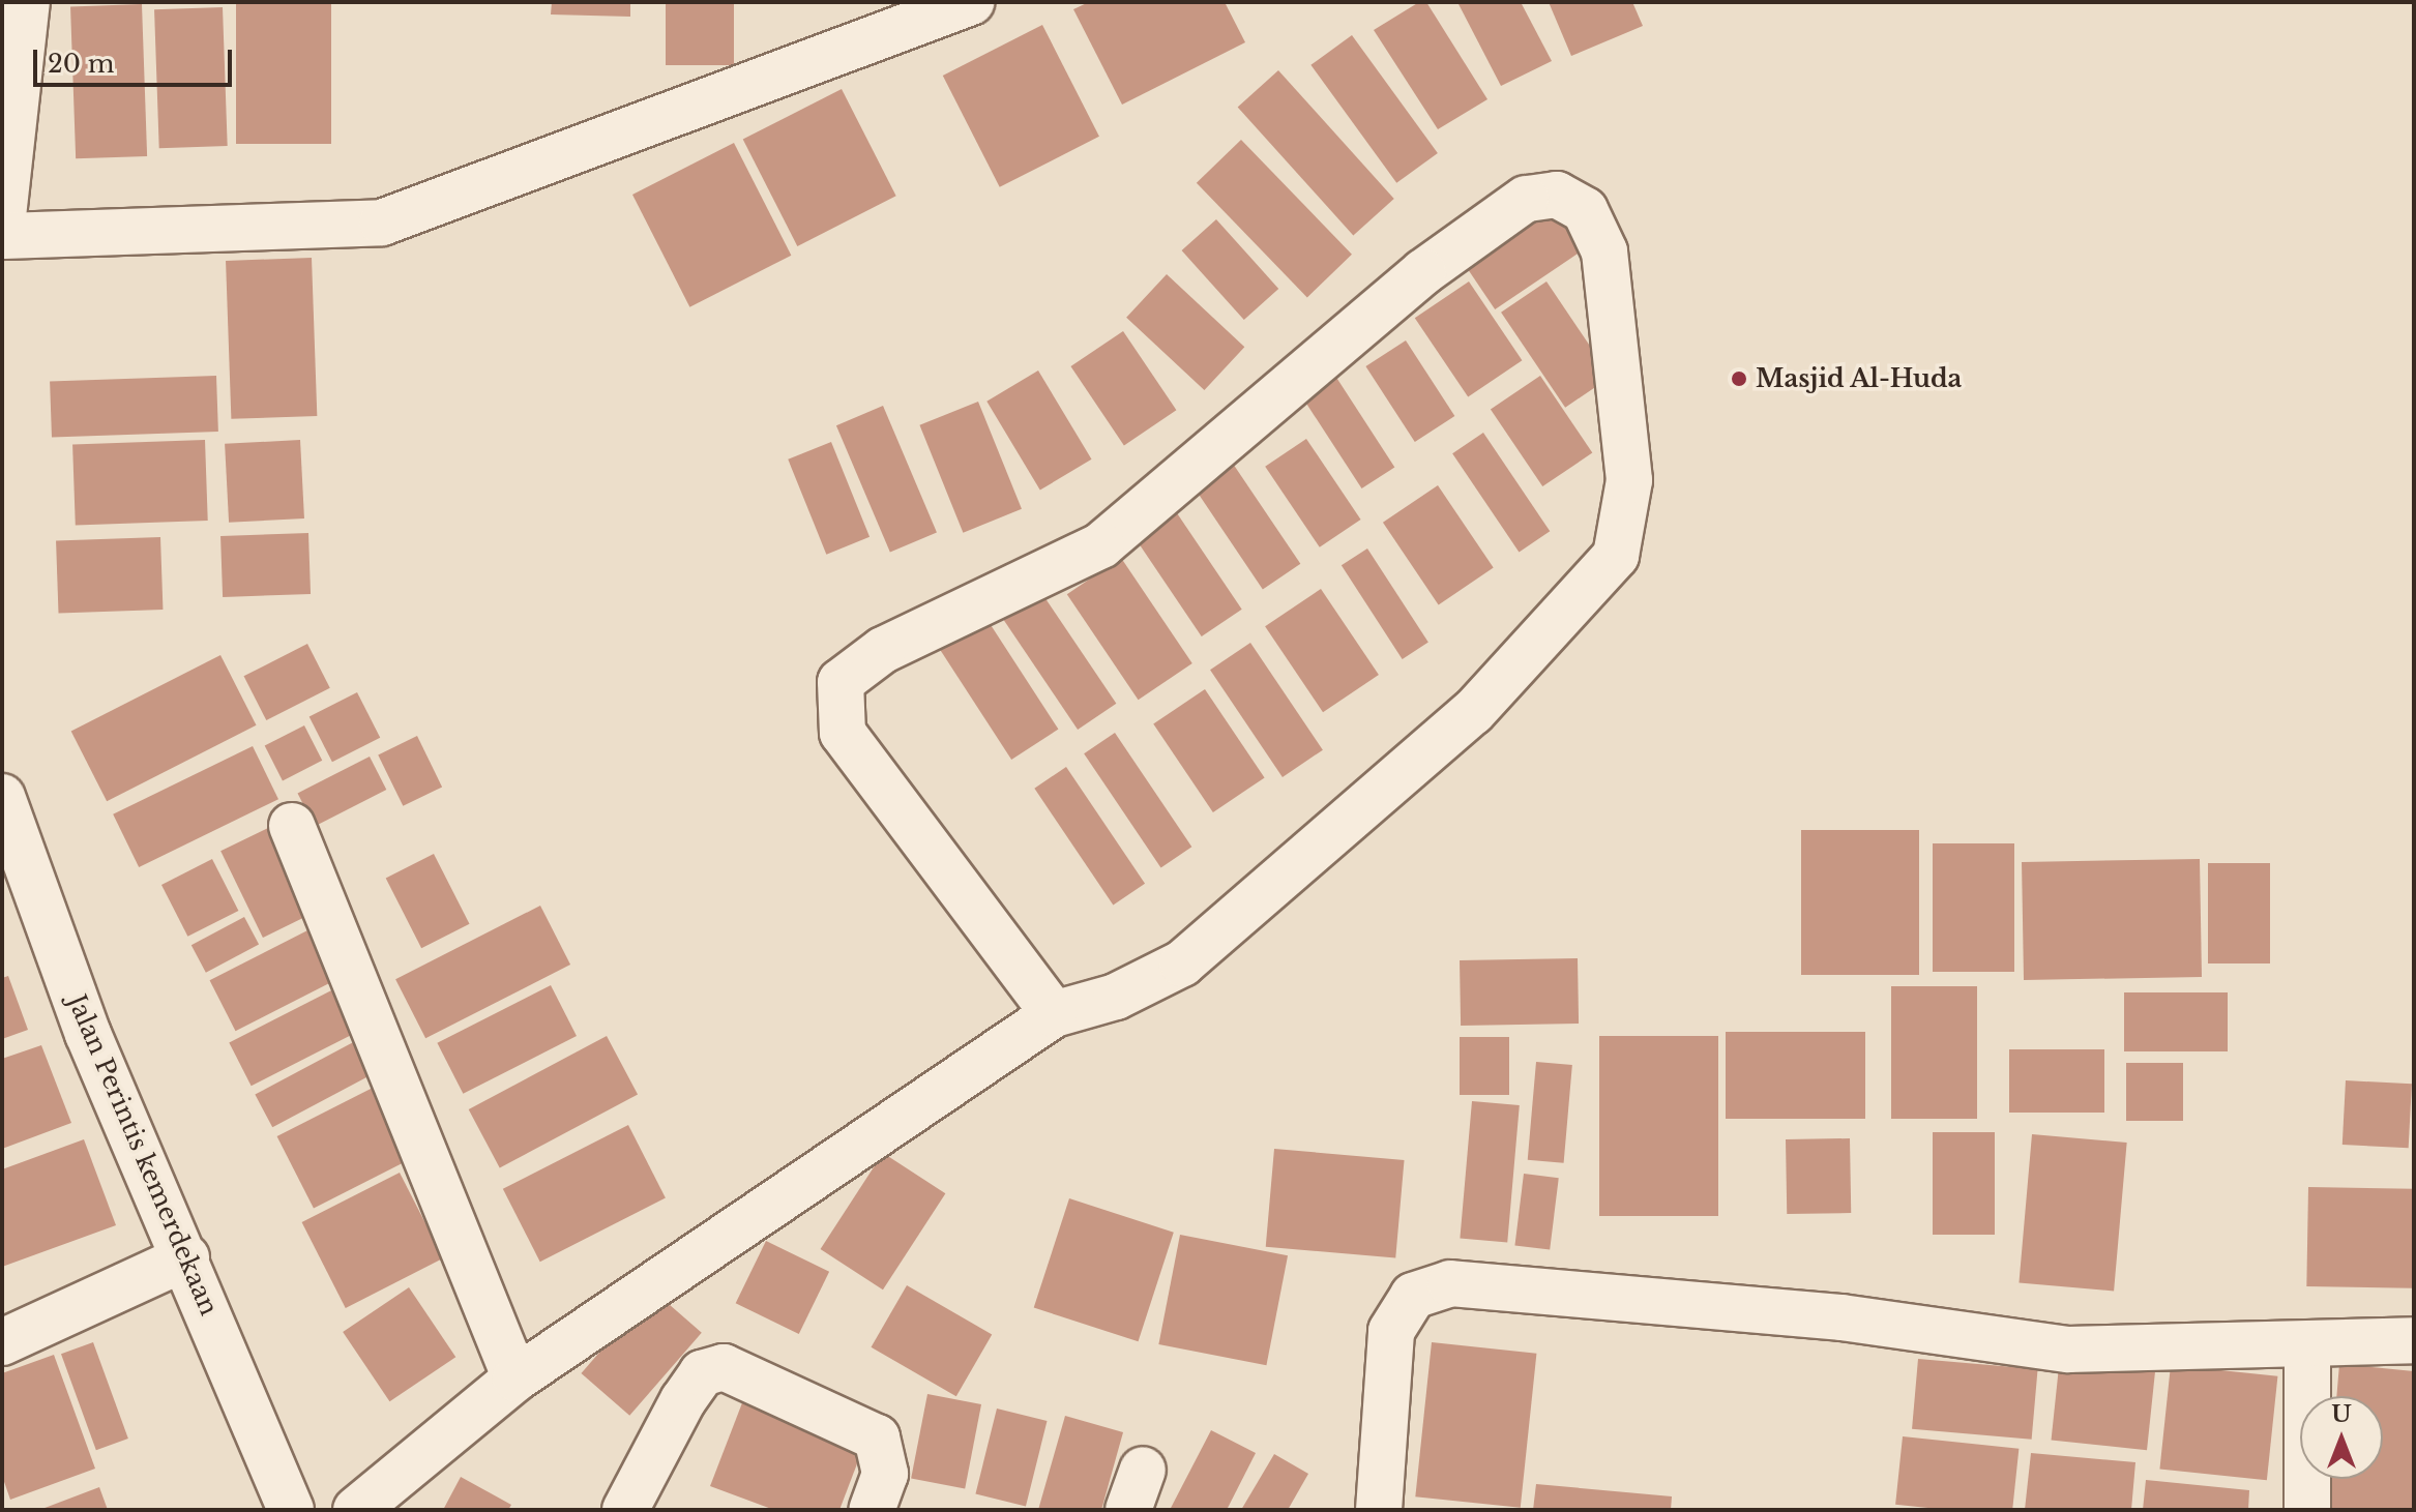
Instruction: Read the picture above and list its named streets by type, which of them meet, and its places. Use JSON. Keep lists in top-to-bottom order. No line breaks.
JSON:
{"streets":{"street":["Jalan Perintis kemerdekaan"]},"places":["Masjid Al-Huda"],"scale_bar":"20 m","north":"top"}
